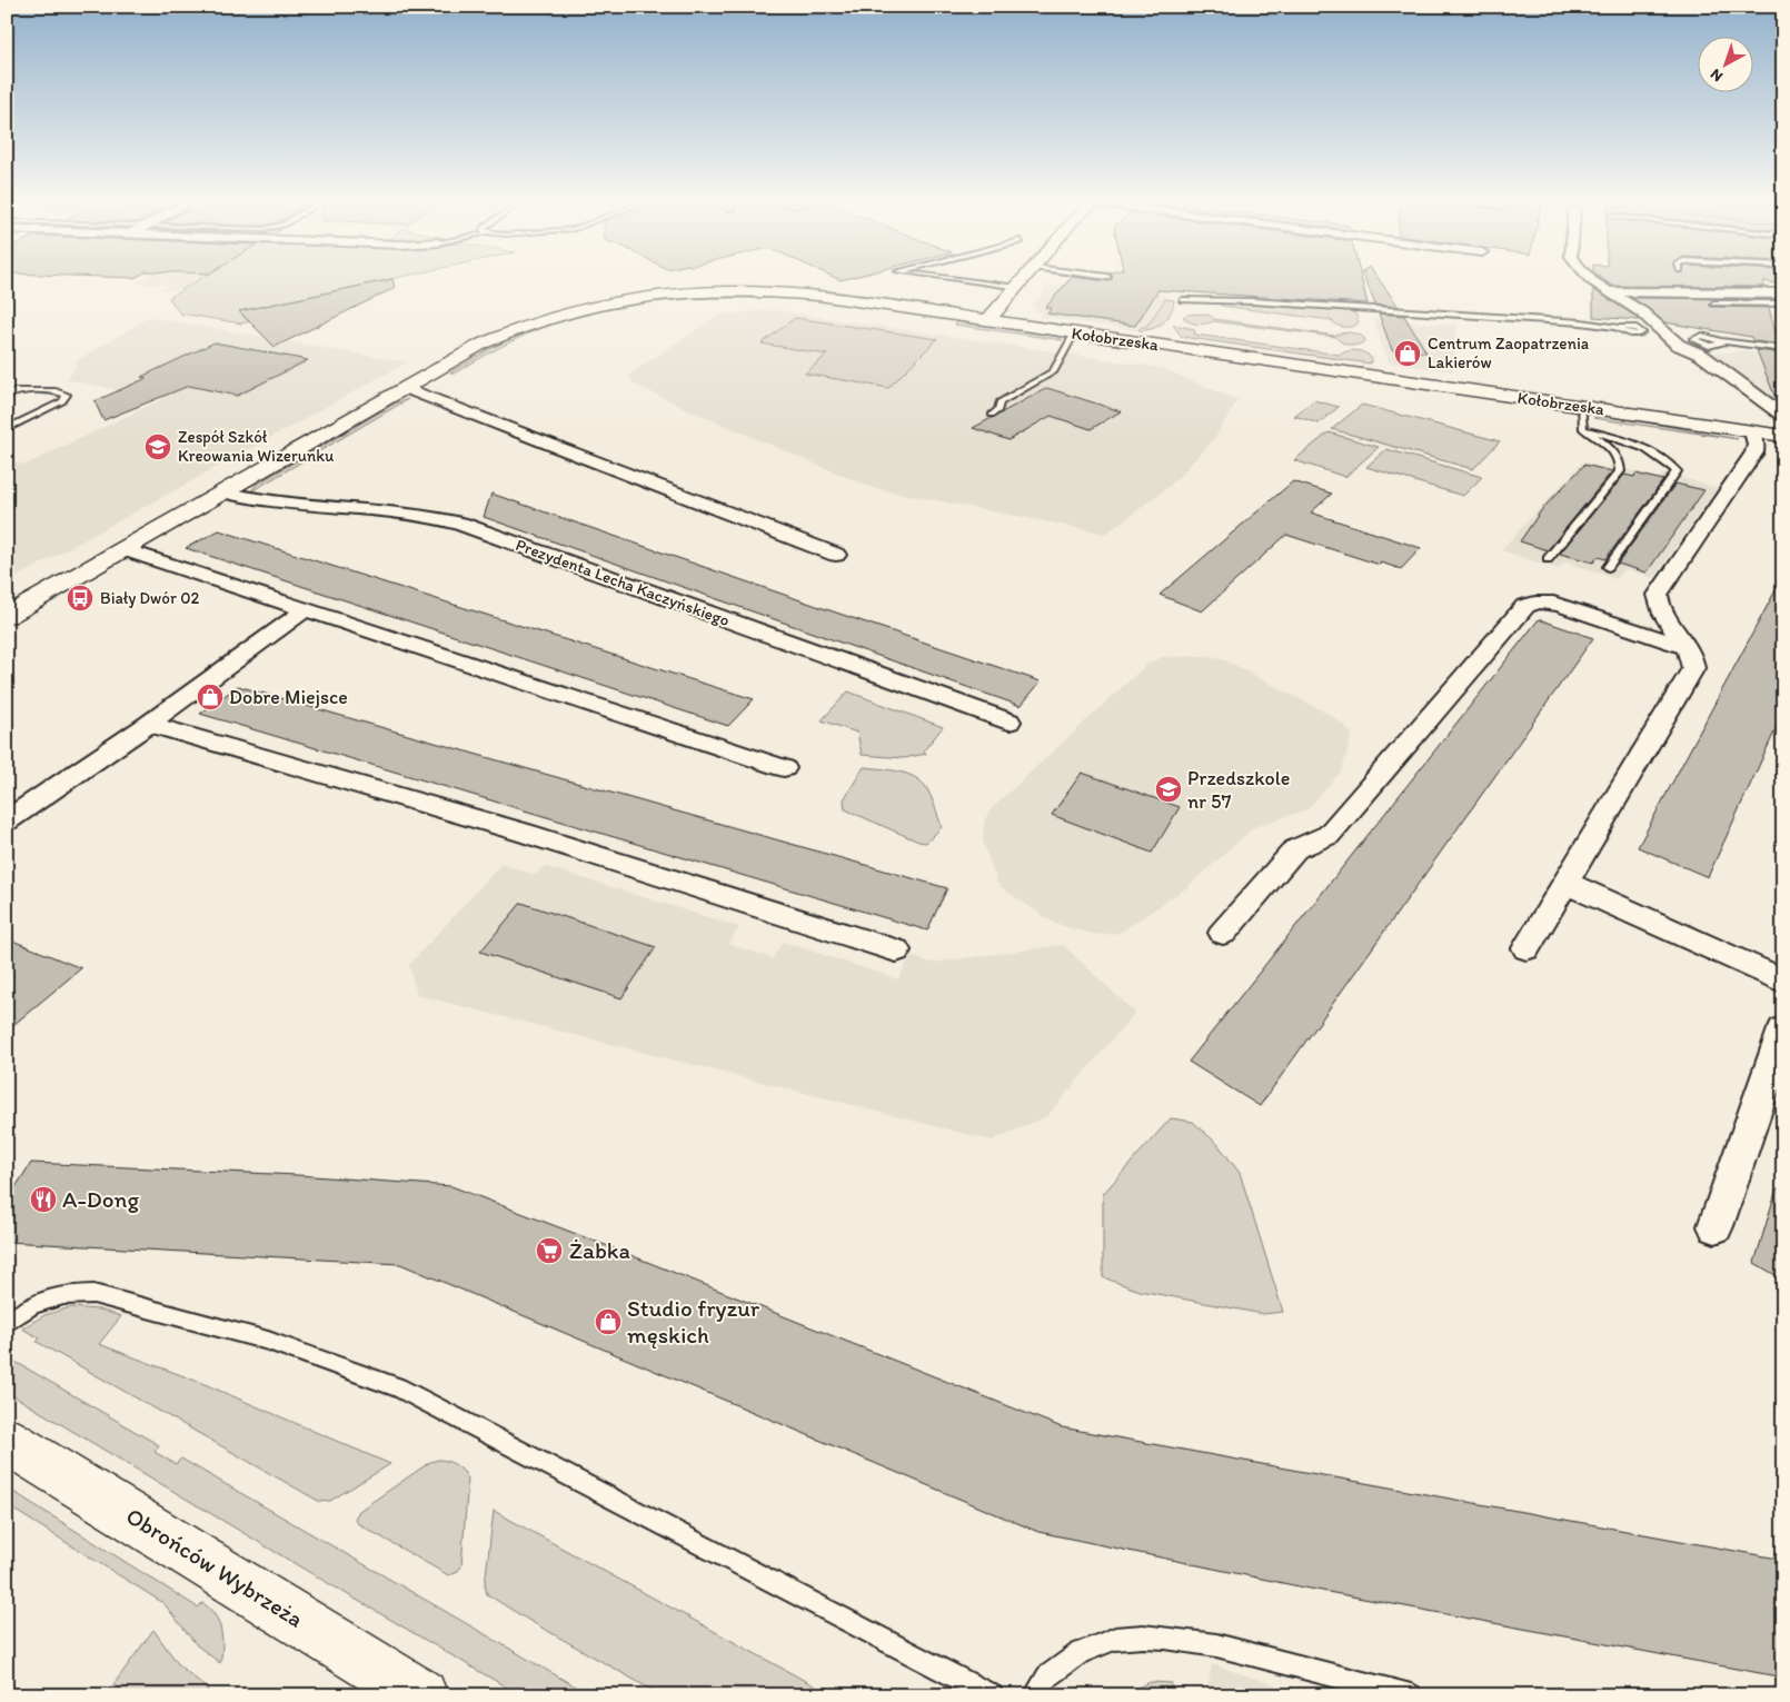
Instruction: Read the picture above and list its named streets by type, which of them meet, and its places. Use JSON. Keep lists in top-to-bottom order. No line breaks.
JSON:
{"streets":{"street":["Kołobrzeska","Prezydenta Lecha Kaczyńskiego","Obrońców Wybrzeża"]},"places":{"shop":["Centrum Zaopatrzenia Lakierów","Dobre Miejsce","Studio fryzur męskich"],"school or university":["Zespół Szkół Kreowania Wizerunku","Przedszkole nr 57"],"bus stop":["Biały Dwór 02"],"restaurant":["A-Dong"],"supermarket":["Żabka"]},"north":"bottom left"}
